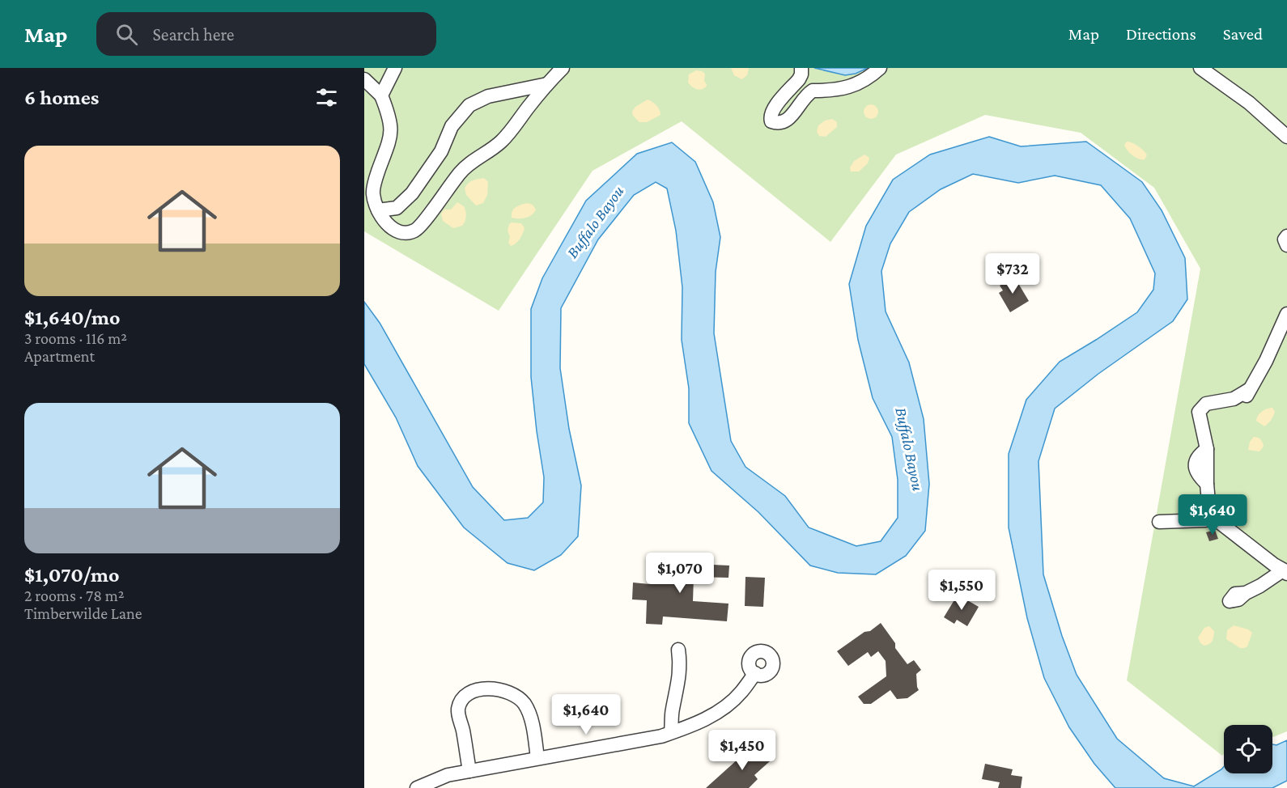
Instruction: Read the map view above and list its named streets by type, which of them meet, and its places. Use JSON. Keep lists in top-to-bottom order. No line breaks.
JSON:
{"water":["Buffalo Bayou"],"page":{"header":"Map","search":"Search here","nav":["Map","Directions","Saved"],"heading":"6 homes","list":[{"name":"$1,640/mo","note":"3 rooms · 116 m² · Apartment"},{"name":"$1,070/mo","note":"2 rooms · 78 m² · Timberwilde Lane"}],"price":["$732","$1,640","$1,070","$1,550","$1,640","$1,450"]}}
